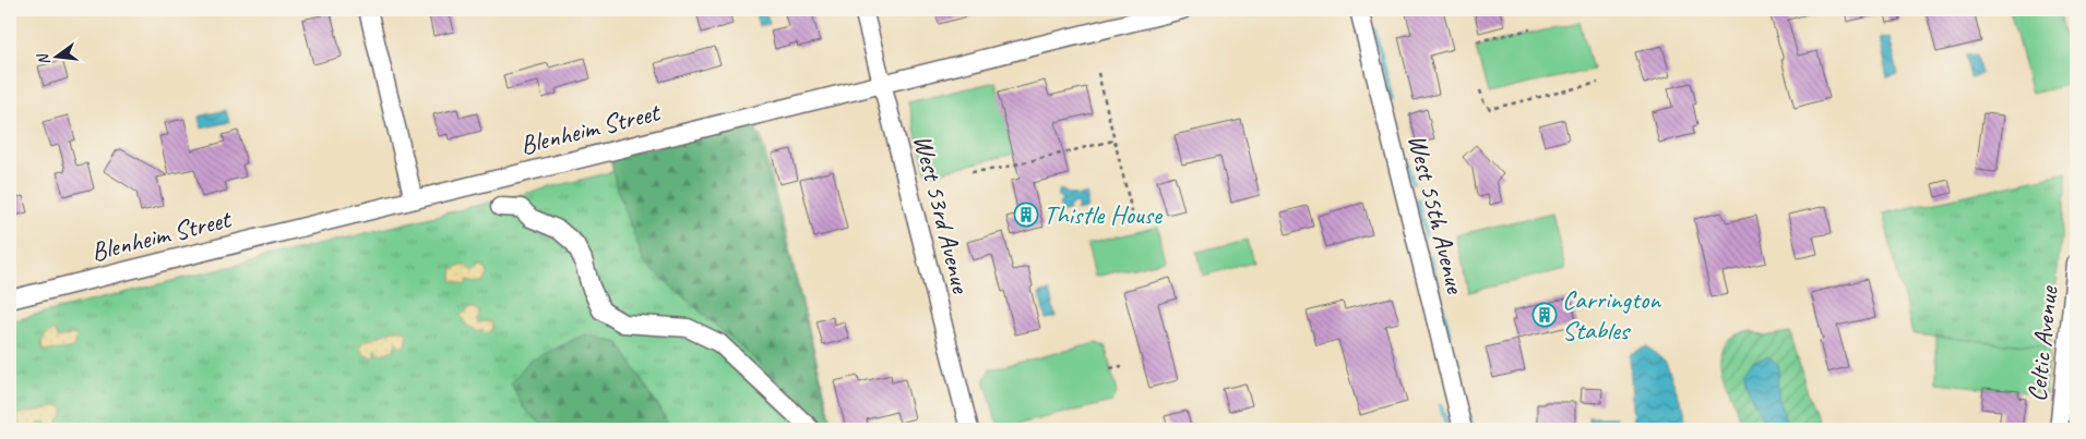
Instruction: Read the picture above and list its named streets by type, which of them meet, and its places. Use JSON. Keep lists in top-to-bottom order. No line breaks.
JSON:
{"streets":{"street":["Blenheim Street","West 53rd Avenue","West 55th Avenue","Celtic Avenue"]},"crossings":[["Blenheim Street","West 53rd Avenue"]],"places":{"building":["Thistle House","Carrington Stables"]},"north":"left"}
